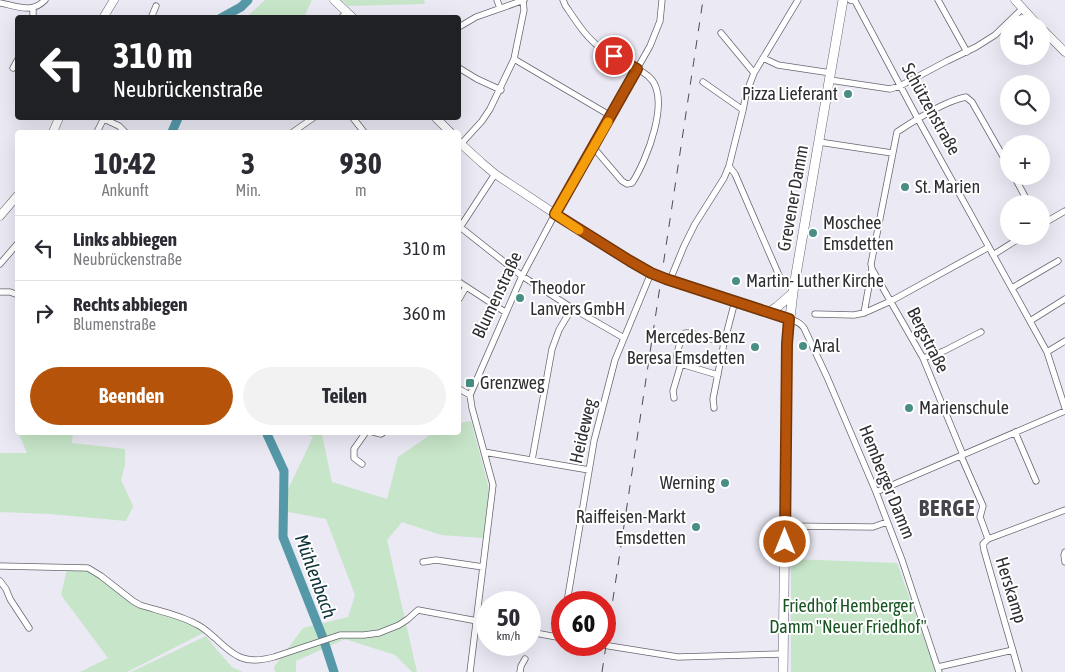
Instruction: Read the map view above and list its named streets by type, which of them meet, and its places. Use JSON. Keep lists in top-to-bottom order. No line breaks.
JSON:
{"streets":{"main road":["Grevener Damm"],"street":["Schützenstraße","Blumenstraße","Bergstraße","Heideweg","Hemberger Damm","Herskamp"]},"crossings":[["Grevener Damm","Hemberger Damm"],["Bergstraße","Herskamp"],["Hemberger Damm","Herskamp"]],"districts":["BERGE"],"water":["Mühlenbach"],"parks":["Friedhof Hemberger Damm \"Neuer Friedhof\""],"places":{"other":["Pizza Lieferant","St. Marien","Moschee Emsdetten","Martin- Luther Kirche","Theodor Lanvers GmbH","Aral","Mercedes-Benz Beresa Emsdetten","Marienschule","Werning","Raiffeisen-Markt Emsdetten"],"transit":["Grenzweg"]},"page":{"map_buttons":["+","−"],"turn":["310 m","Neubrückenstraße"],"eta":["10:42","Ankunft","3","Min.","930","m"],"list":[{"name":"Links abbiegen","note":"Neubrückenstraße","value":"310 m"},{"name":"Rechts abbiegen","note":"Blumenstraße","value":"360 m"}],"buttons":["Beenden","Teilen"],"speed":"50 km/h","limit":"60"}}
